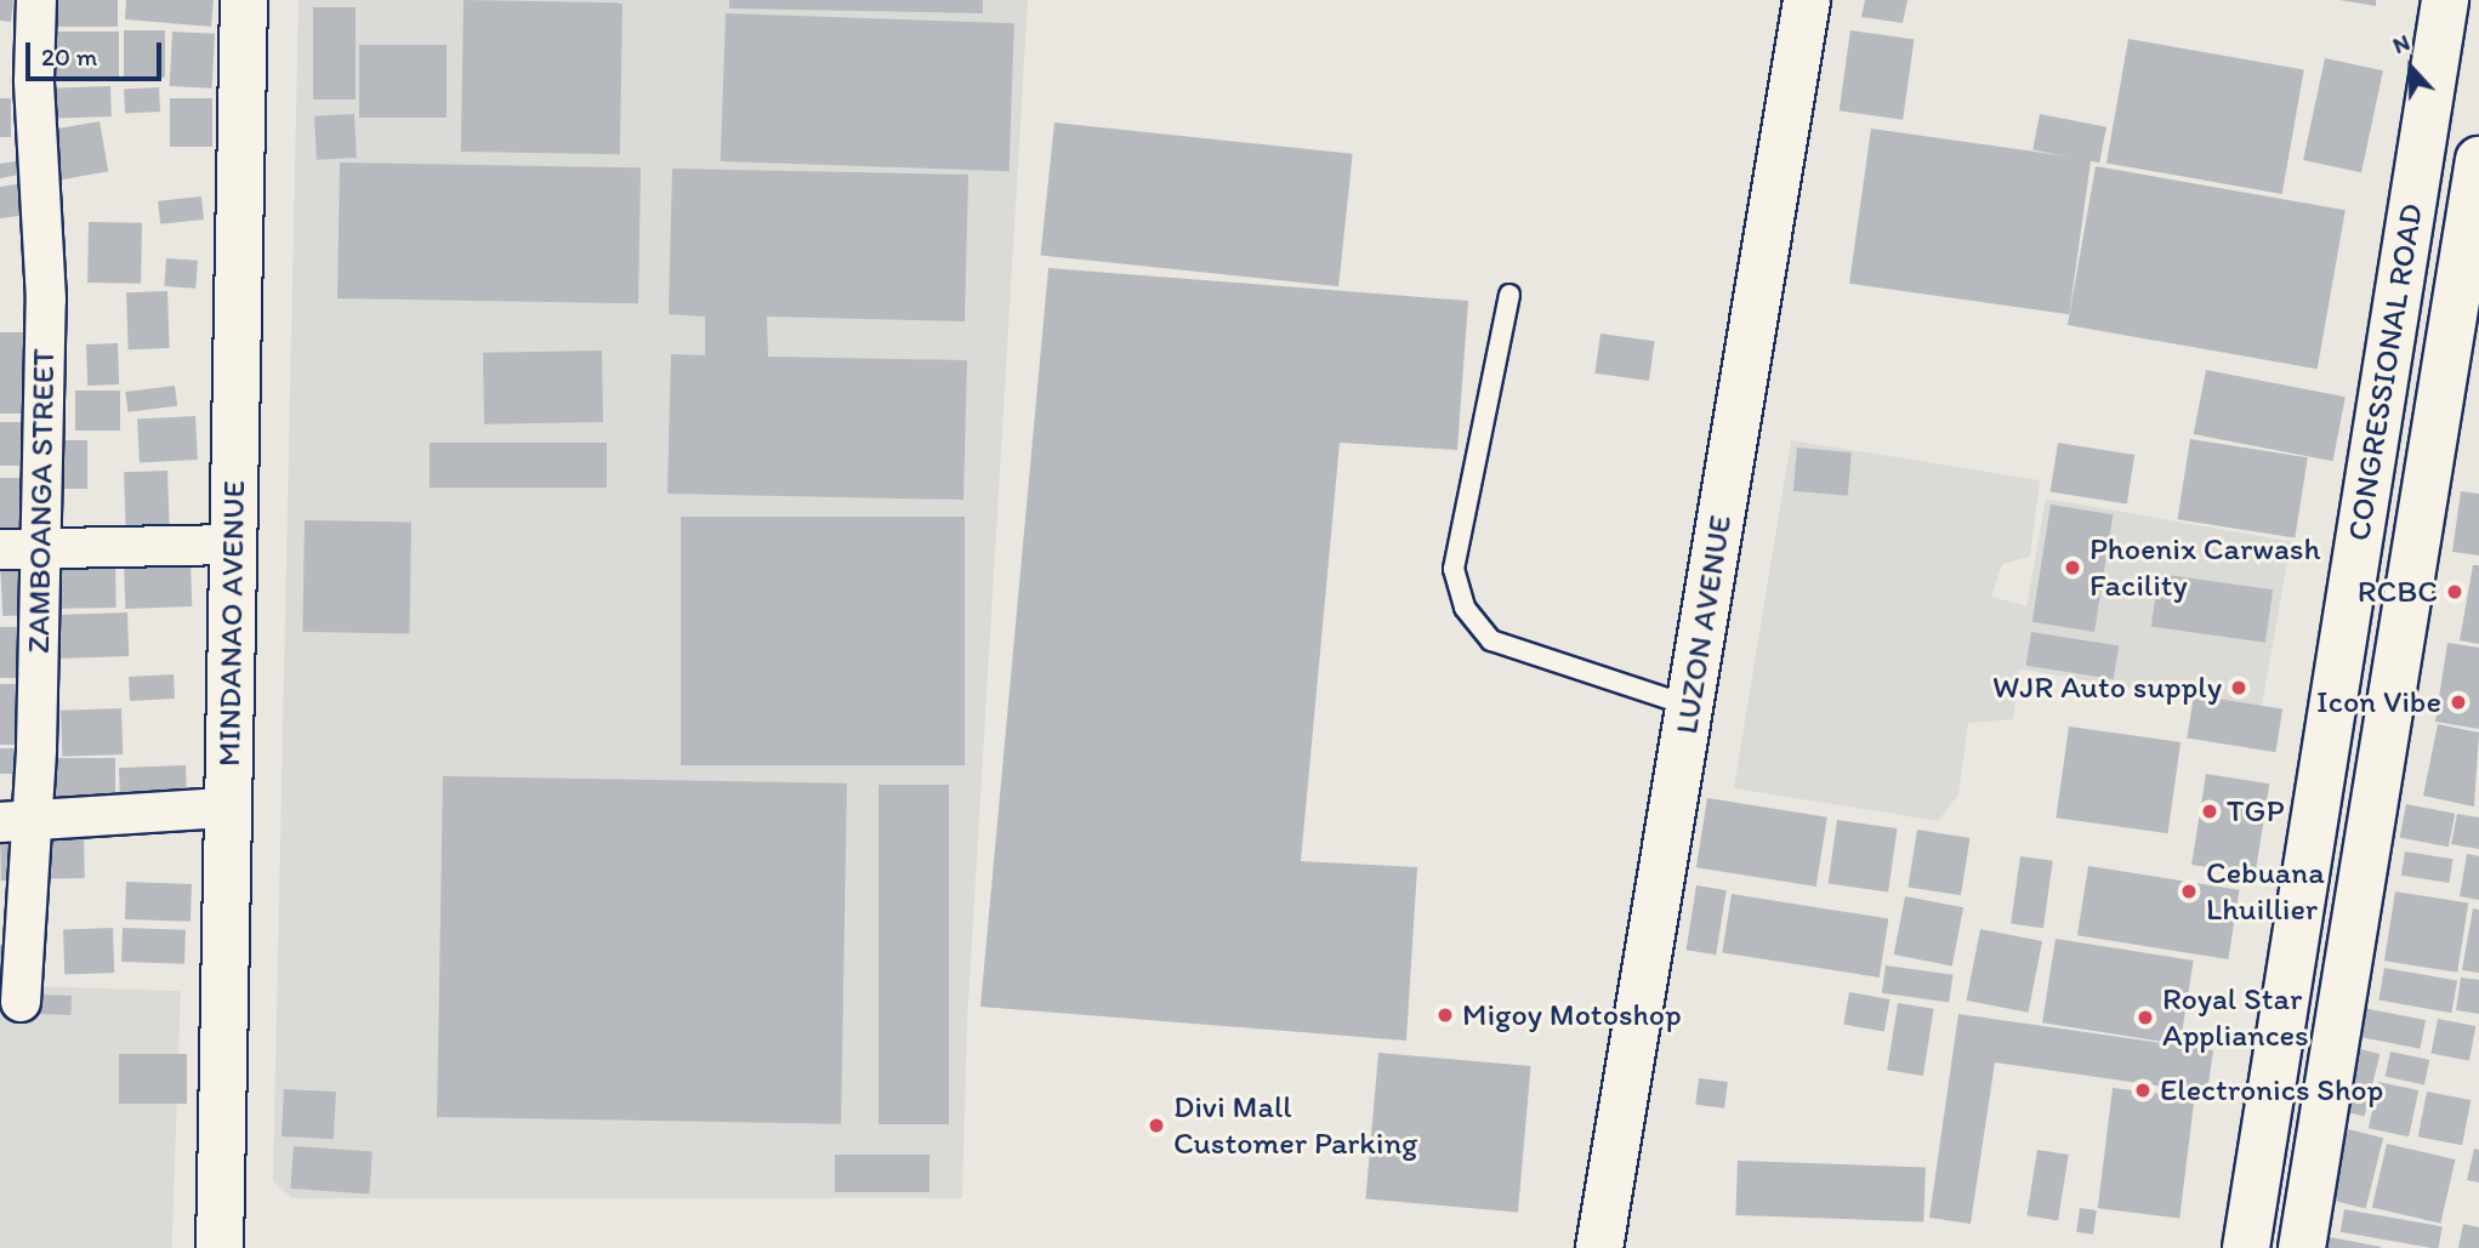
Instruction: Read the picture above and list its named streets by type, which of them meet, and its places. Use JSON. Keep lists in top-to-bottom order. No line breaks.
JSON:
{"streets":{"street":["CONGRESSIONAL ROAD","ZAMBOANGA STREET","MINDANAO AVENUE","LUZON AVENUE"]},"places":["Phoenix Carwash Facility","RCBC","WJR Auto supply","Icon Vibe","TGP","Cebuana Lhuillier","Migoy Motoshop","Royal Star Appliances","Electronics Shop","Divi Mall Customer Parking"],"scale_bar":"20 m","north":"top"}
